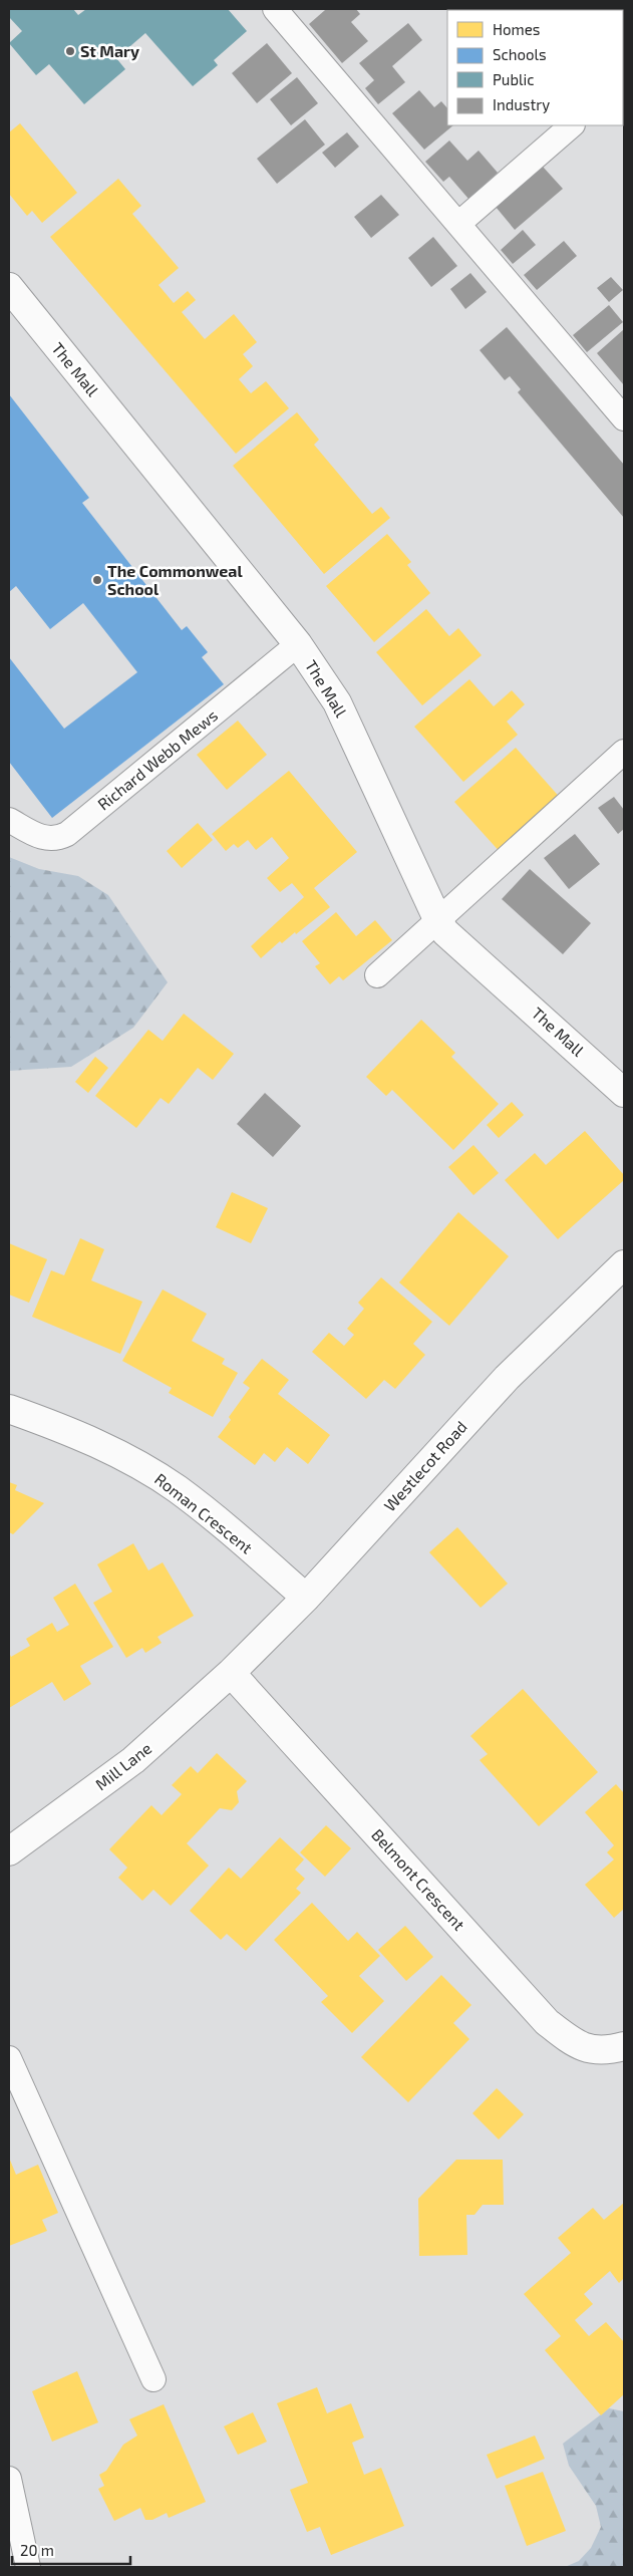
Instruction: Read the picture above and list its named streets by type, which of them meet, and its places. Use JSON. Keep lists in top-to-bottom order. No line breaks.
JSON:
{"streets":{"street":["The Mall","Westlecot Road","Roman Crescent","Mill Lane","Belmont Crescent"],"lane":["Richard Webb Mews"]},"crossings":[["The Mall","Richard Webb Mews"],["Westlecot Road","Roman Crescent"],["Westlecot Road","Mill Lane"],["Westlecot Road","Belmont Crescent"],["Mill Lane","Belmont Crescent"]],"places":["St Mary","The Commonweal School"],"legend":["Homes","Schools","Public","Industry"],"scale_bar":"20 m"}
